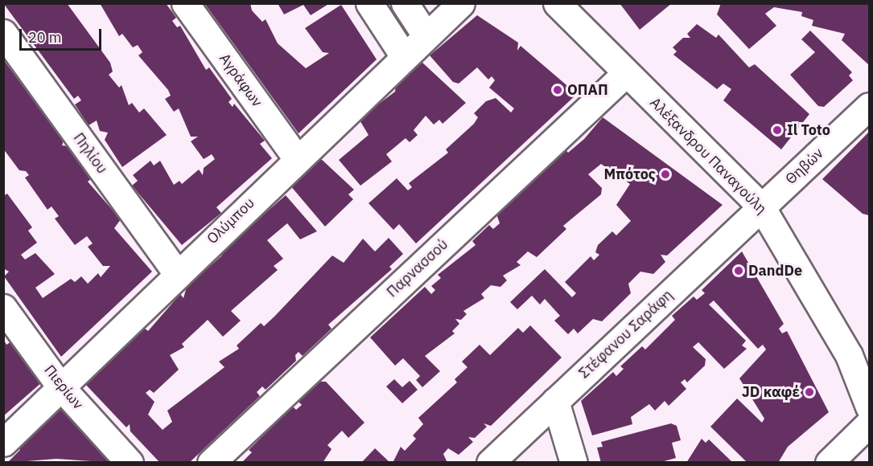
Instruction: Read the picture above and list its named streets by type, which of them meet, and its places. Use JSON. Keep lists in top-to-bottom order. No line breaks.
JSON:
{"streets":{"street":["Αγράφων","Πηλίου","Αλέξανδρου Παναγούλη","Θηβών","Ολύμπου","Παρνασσού","Στέφανου Σαράφη","Πιερίων"]},"crossings":[["Αγράφων","Ολύμπου"],["Πηλίου","Ολύμπου"],["Αλέξανδρου Παναγούλη","Θηβών"],["Αλέξανδρου Παναγούλη","Παρνασσού"],["Αλέξανδρου Παναγούλη","Στέφανου Σαράφη"],["Θηβών","Στέφανου Σαράφη"],["Ολύμπου","Πιερίων"]],"places":["ΟΠΑΠ","Il Toto","Μπότος","DandDe","JD καφέ"],"scale_bar":"20 m"}
